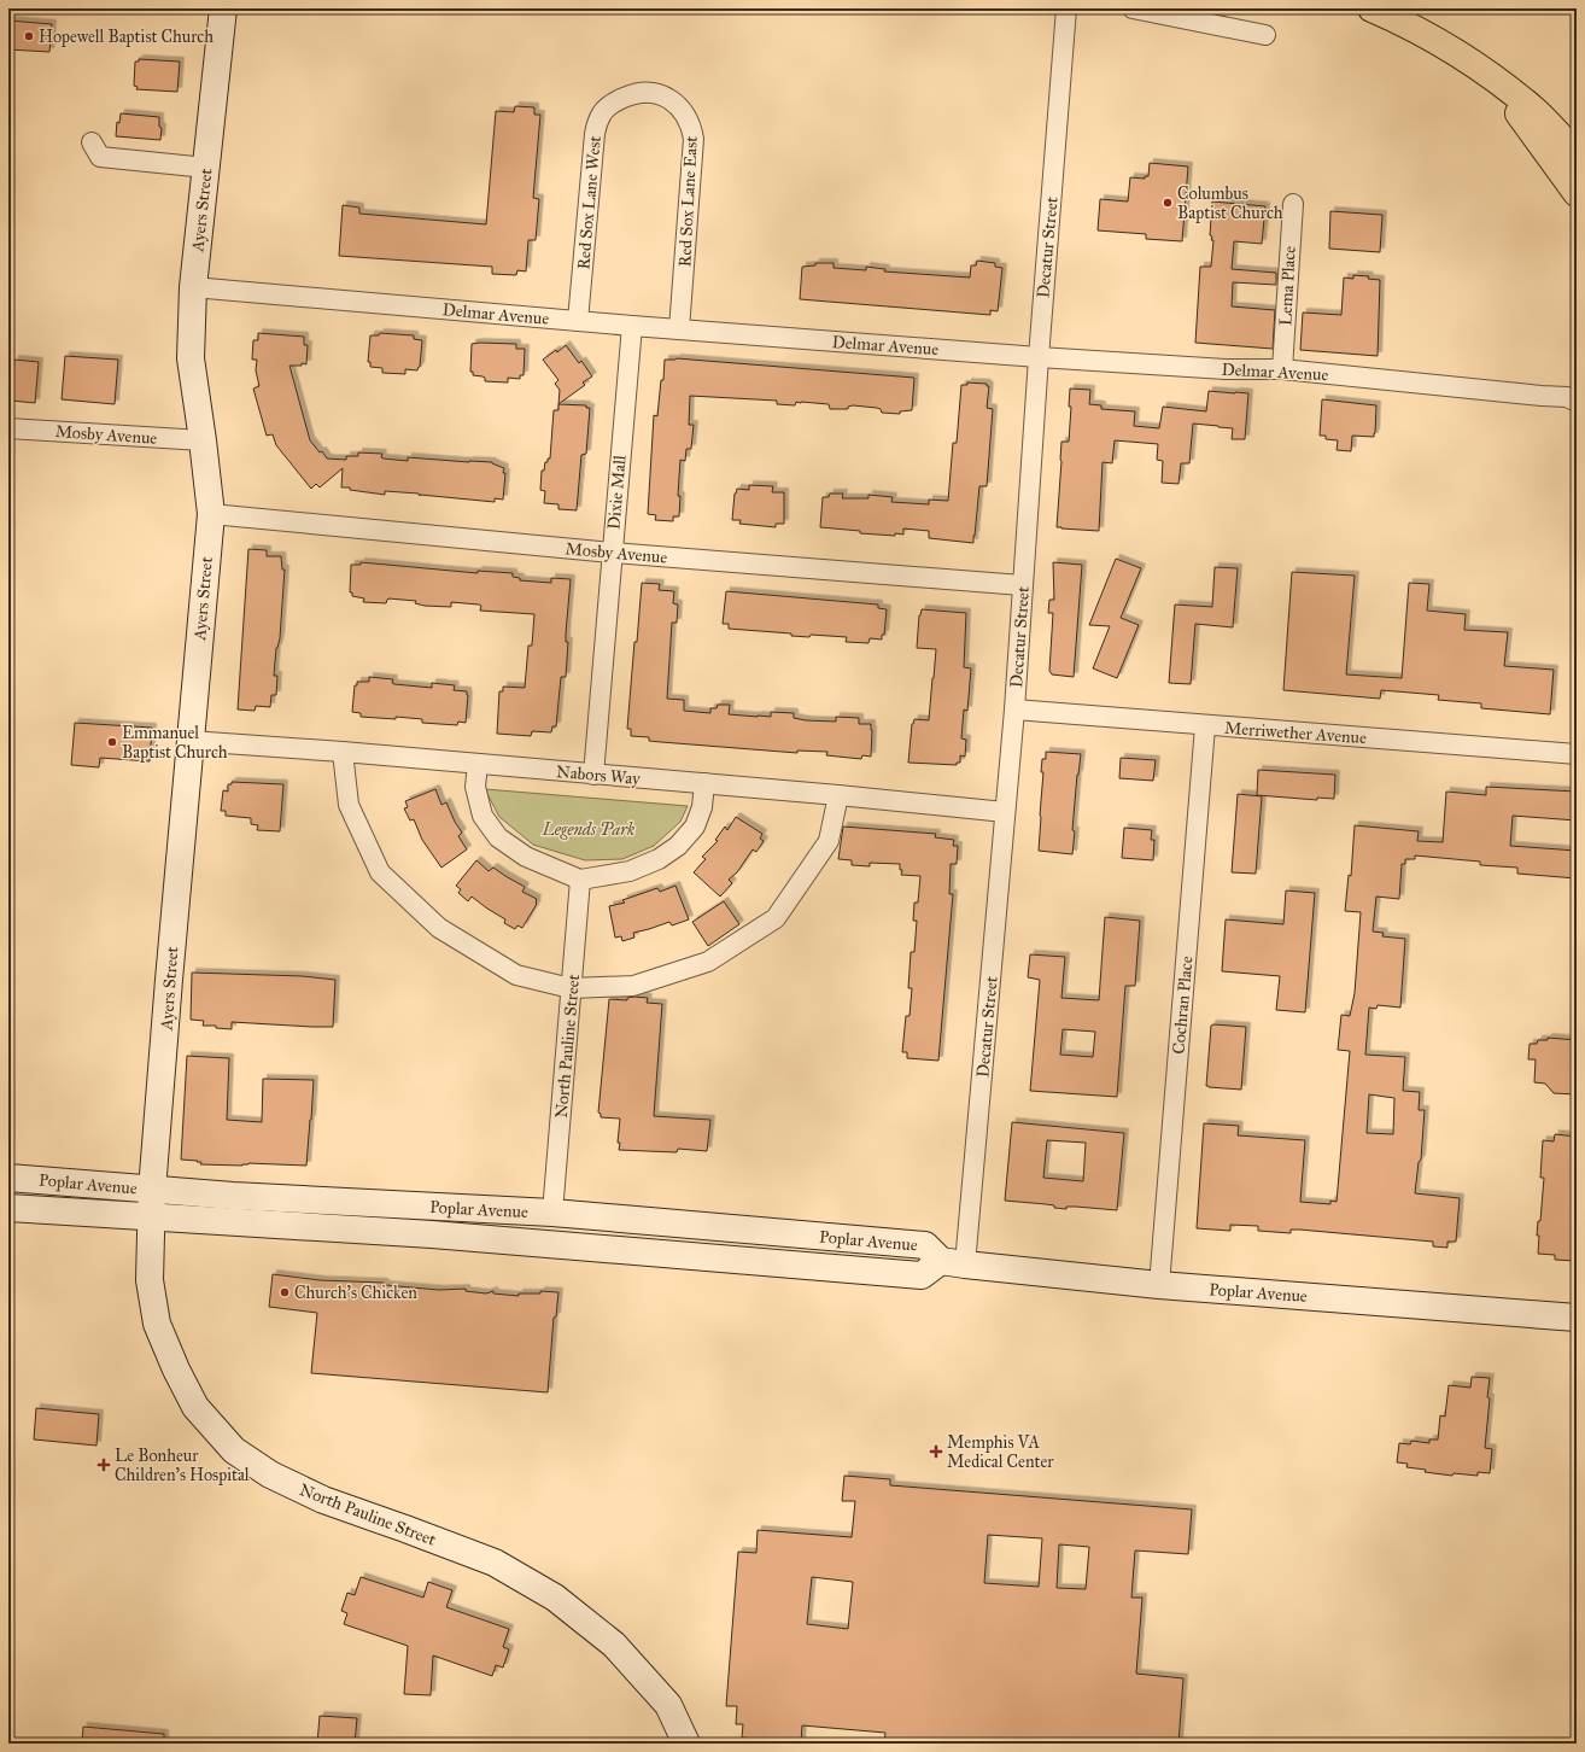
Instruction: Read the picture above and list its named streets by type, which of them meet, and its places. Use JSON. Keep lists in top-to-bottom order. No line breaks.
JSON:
{"streets":{"main road":["Ayers Street","North Pauline Street","Poplar Avenue"],"street":["Red Sox Lane East","Red Sox Lane West","Decatur Street","Lema Place","Delmar Avenue","Mosby Avenue","Dixie Mall","Merriwether Avenue","Nabors Way","Cochran Place"]},"crossings":[["Red Sox Lane East","Red Sox Lane West"],["Red Sox Lane East","Delmar Avenue"],["Red Sox Lane West","Delmar Avenue"],["Ayers Street","Delmar Avenue"],["Ayers Street","Mosby Avenue"],["Ayers Street","Nabors Way"],["Ayers Street","North Pauline Street"],["Ayers Street","Poplar Avenue"],["Decatur Street","Delmar Avenue"],["Decatur Street","Mosby Avenue"],["Decatur Street","Merriwether Avenue"],["Decatur Street","Nabors Way"],["Decatur Street","Poplar Avenue"],["Lema Place","Delmar Avenue"],["Delmar Avenue","Dixie Mall"],["Mosby Avenue","Dixie Mall"],["Dixie Mall","Nabors Way"],["Merriwether Avenue","Cochran Place"],["Cochran Place","Poplar Avenue"],["North Pauline Street","Poplar Avenue"]],"parks":["Legends Park"],"places":{"other":["Hopewell Baptist Church","Columbus Baptist Church","Emmanuel Baptist Church","Church's Chicken"],"health":["Memphis VA Medical Center","Le Bonheur Children's Hospital"]}}
